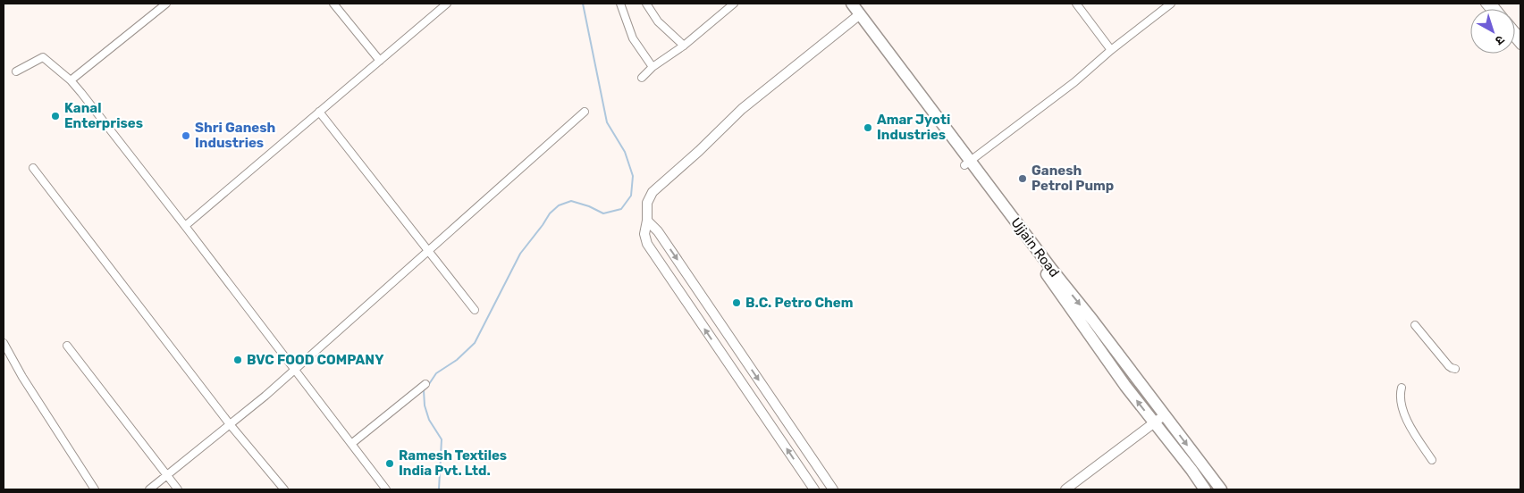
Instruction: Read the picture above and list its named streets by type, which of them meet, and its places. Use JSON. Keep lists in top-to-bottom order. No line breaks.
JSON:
{"streets":{"main road":["Ujjain Road"]},"places":["Kanal Enterprises","Amar Jyoti Industries","Shri Ganesh Industries","Ganesh Petrol Pump","B.C. Petro Chem","BVC FOOD COMPANY","Ramesh Textiles India Pvt. Ltd."],"north":"bottom right"}
